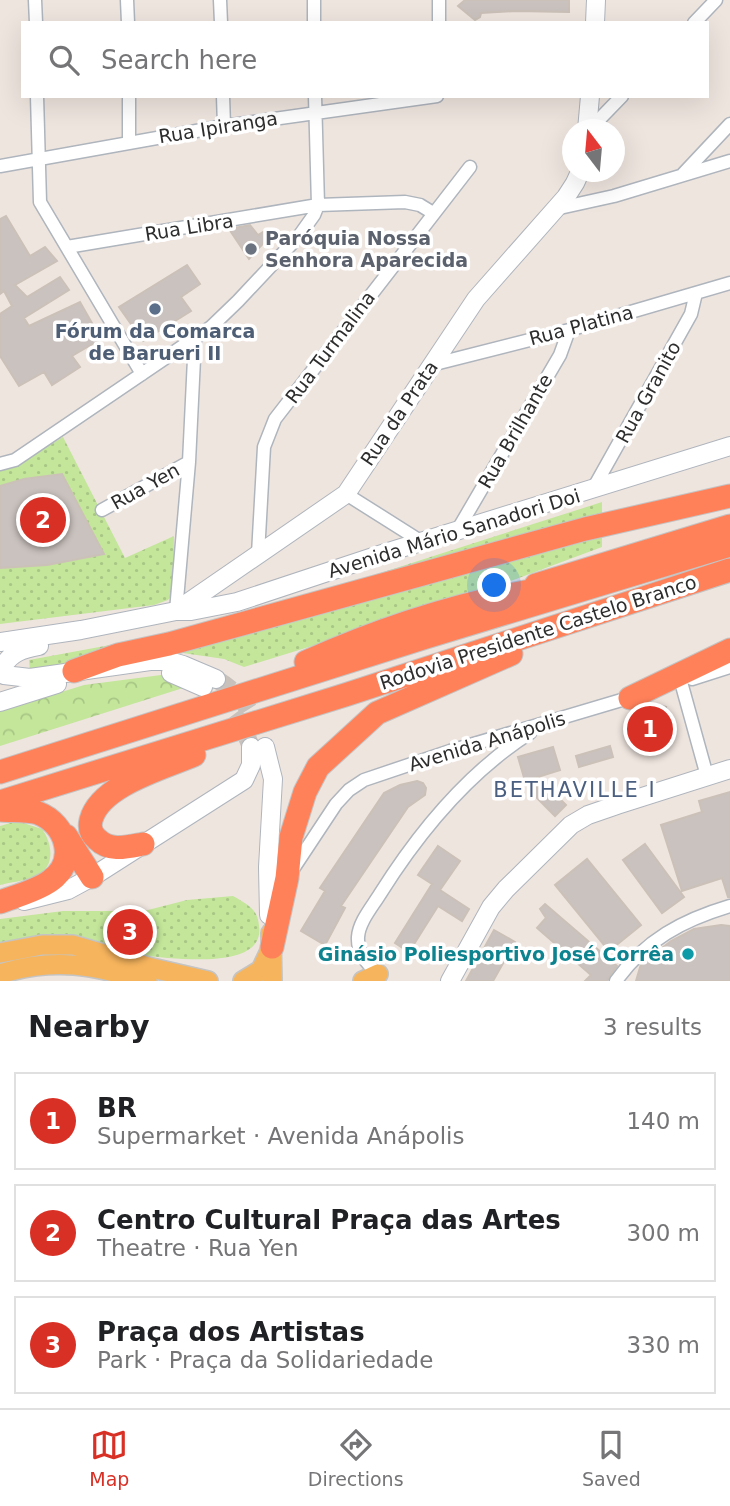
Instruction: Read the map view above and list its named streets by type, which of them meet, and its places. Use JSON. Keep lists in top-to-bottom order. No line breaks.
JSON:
{"streets":{"highway":["Rodovia Presidente Castelo Branco"],"main road":["Rua da Prata","Avenida Mário Sanadori Doi"],"street":["Rua Ipiranga","Rua Libra","Rua Platina","Rua Turmalina","Rua Granito","Rua Brilhante","Rua Yen","Avenida Anápolis"]},"crossings":[["Rua Libra","Rua Turmalina"],["Rua Platina","Rua Granito"],["Rua Platina","Rua da Prata"],["Rua Platina","Rua Brilhante"],["Rua Turmalina","Rua da Prata"],["Rua Granito","Avenida Mário Sanadori Doi"],["Rua da Prata","Avenida Mário Sanadori Doi"],["Rua Brilhante","Avenida Mário Sanadori Doi"]],"districts":["BETHAVILLE I"],"places":["Paróquia Nossa Senhora Aparecida","Fórum da Comarca de Barueri II","Ginásio Poliesportivo José Corrêa"],"north":"top","page":{"search":"Search here","pins":["2","1","3"],"heading":["Nearby","3 results"],"list":[{"mark":"1","name":"BR","note":"Supermarket · Avenida Anápolis","value":"140 m"},{"mark":"2","name":"Centro Cultural Praça das Artes","note":"Theatre · Rua Yen","value":"300 m"},{"mark":"3","name":"Praça dos Artistas","note":"Park · Praça da Solidariedade","value":"330 m"}],"nav":["Map","Directions","Saved"]}}
